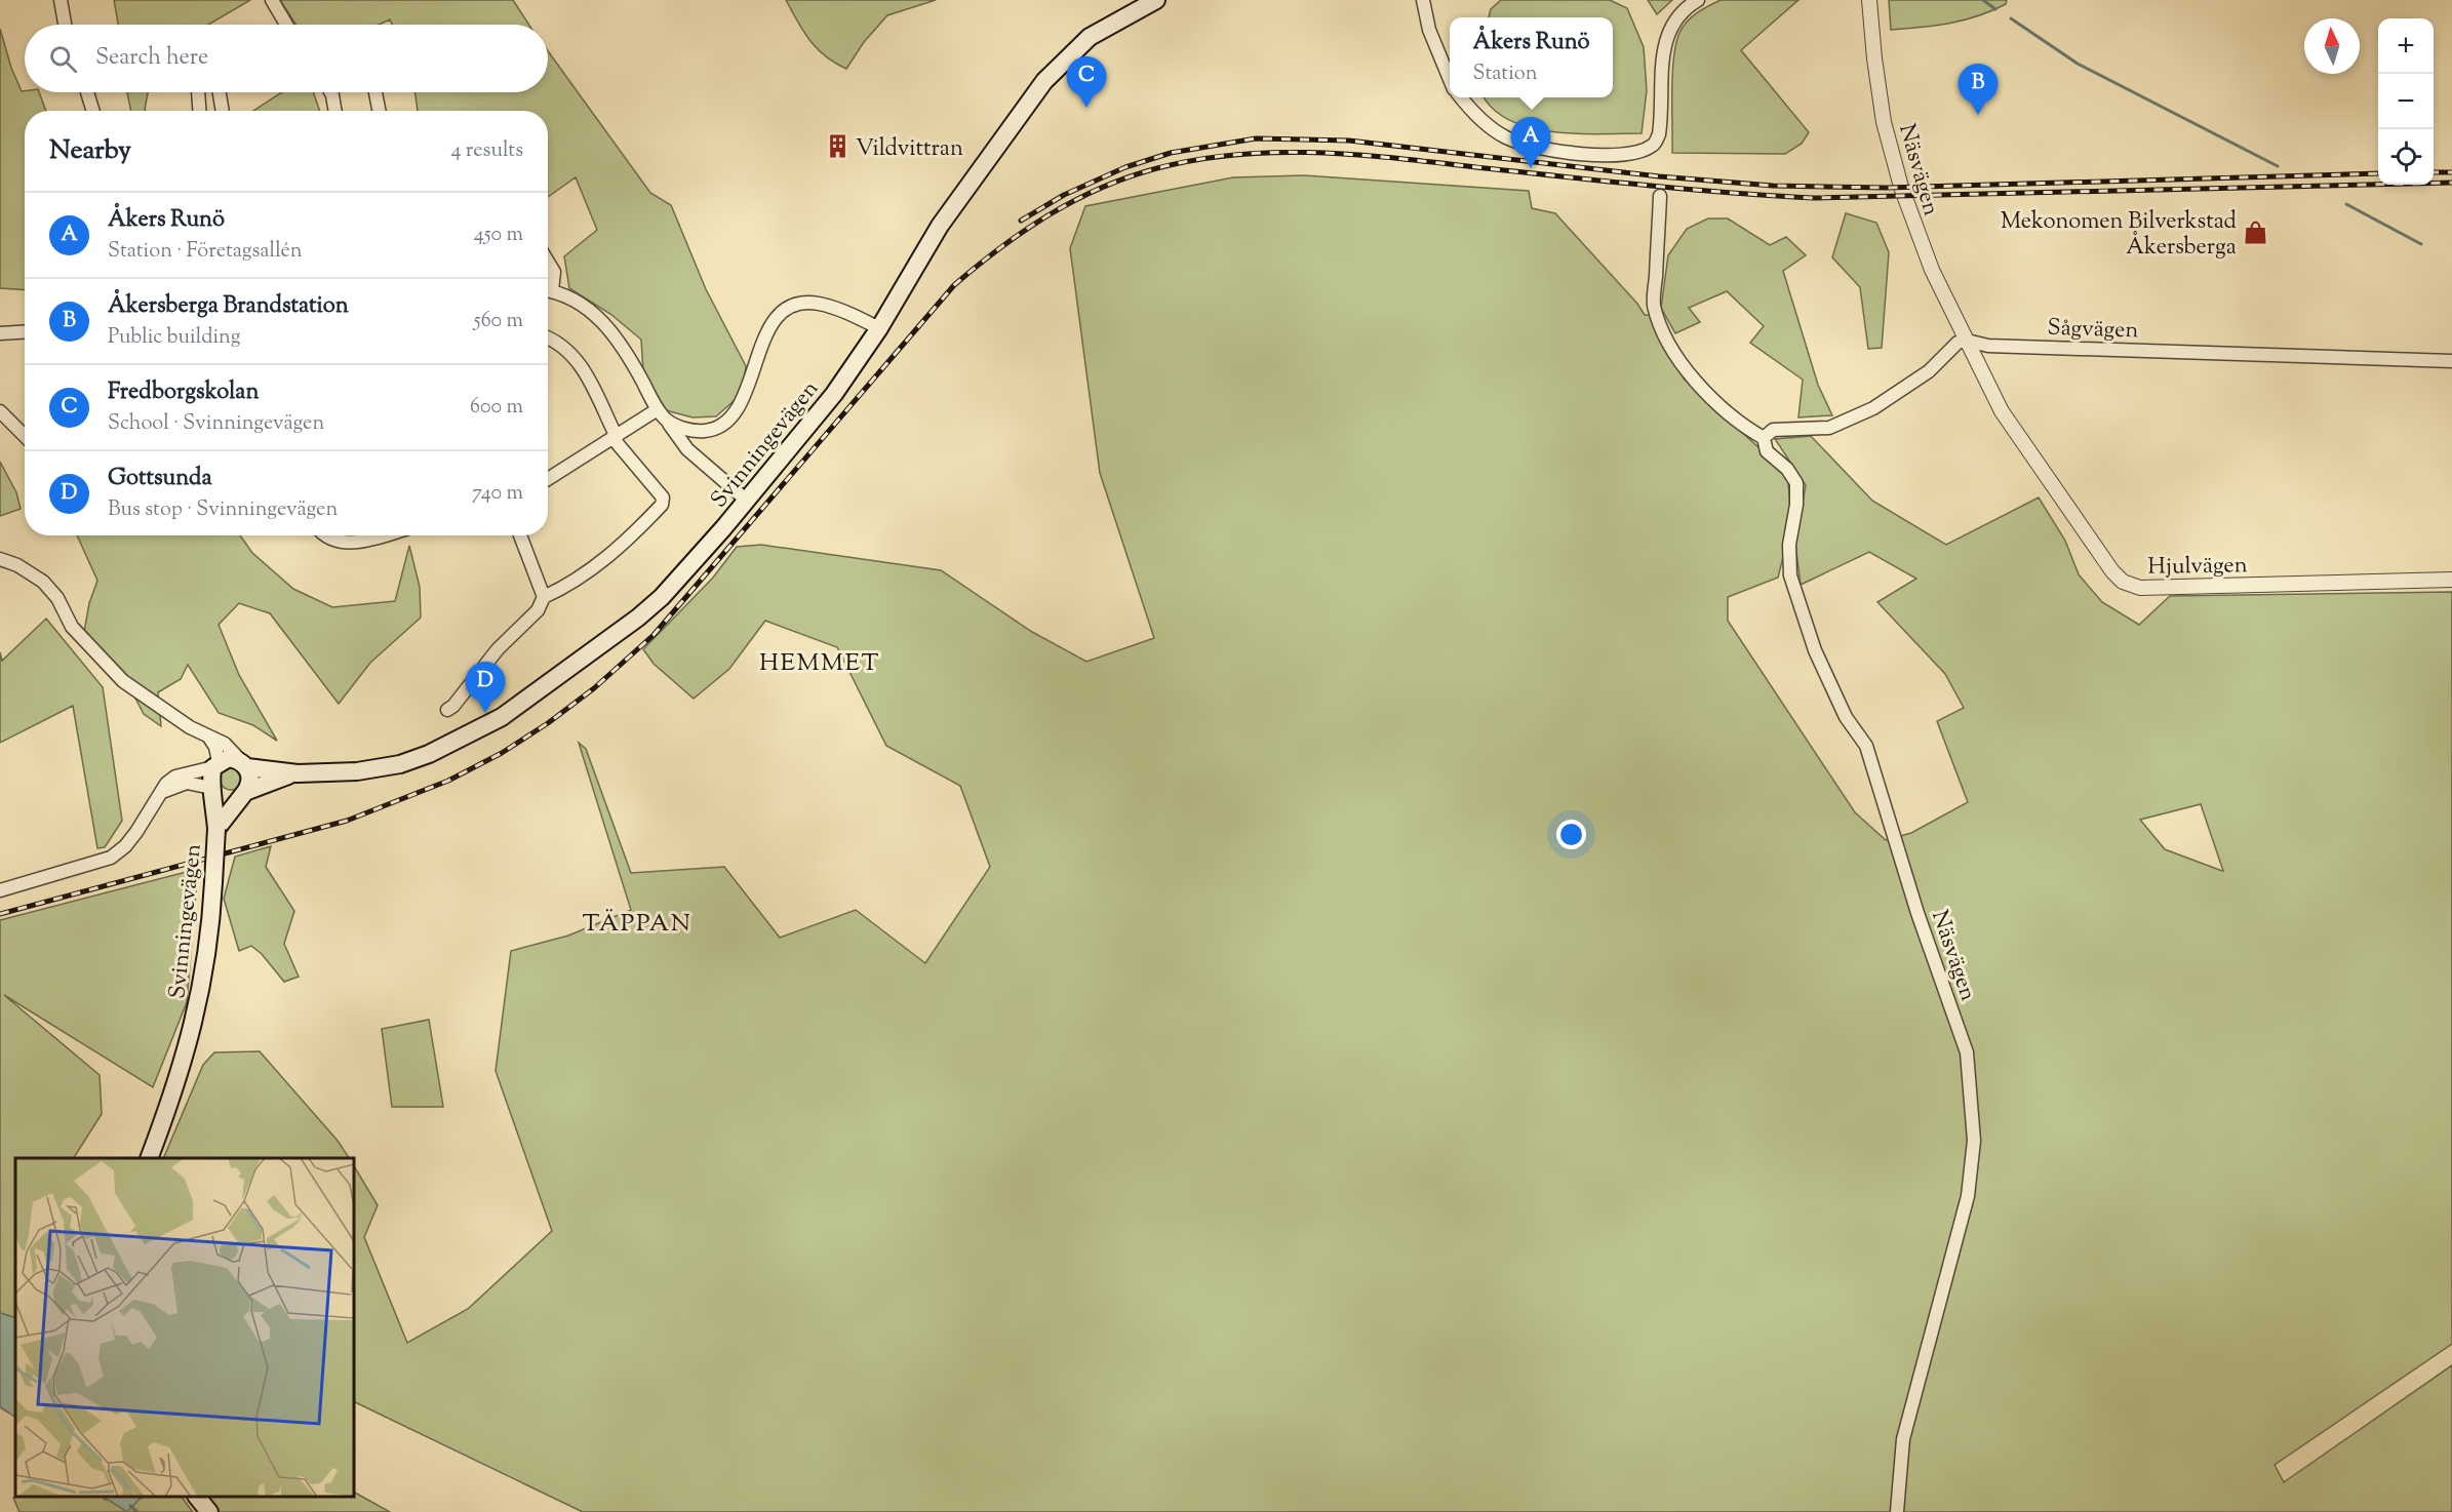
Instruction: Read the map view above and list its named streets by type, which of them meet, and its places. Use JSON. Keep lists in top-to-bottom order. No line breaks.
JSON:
{"streets":{"main road":["Svinningevägen"],"street":["Näsvägen","Sågvägen","Hjulvägen"]},"crossings":[["Näsvägen","Sågvägen"],["Näsvägen","Hjulvägen"],["Sågvägen","Hjulvägen"]],"districts":["HEMMET","TÄPPAN"],"places":{"building":["Vildvittran"],"shop":["Mekonomen Bilverkstad Åkersberga"]},"north":"top","page":{"popup":["Åkers Runö","Station"],"map_buttons":["+","−"],"search":"Search here","pins":["C","B","A","D"],"heading":["Nearby","4 results"],"list":[{"mark":"A","name":"Åkers Runö","note":"Station · Företagsallén","value":"450 m"},{"mark":"B","name":"Åkersberga Brandstation","note":"Public building","value":"560 m"},{"mark":"C","name":"Fredborgskolan","note":"School · Svinningevägen","value":"600 m"},{"mark":"D","name":"Gottsunda","note":"Bus stop · Svinningevägen","value":"740 m"}]}}
